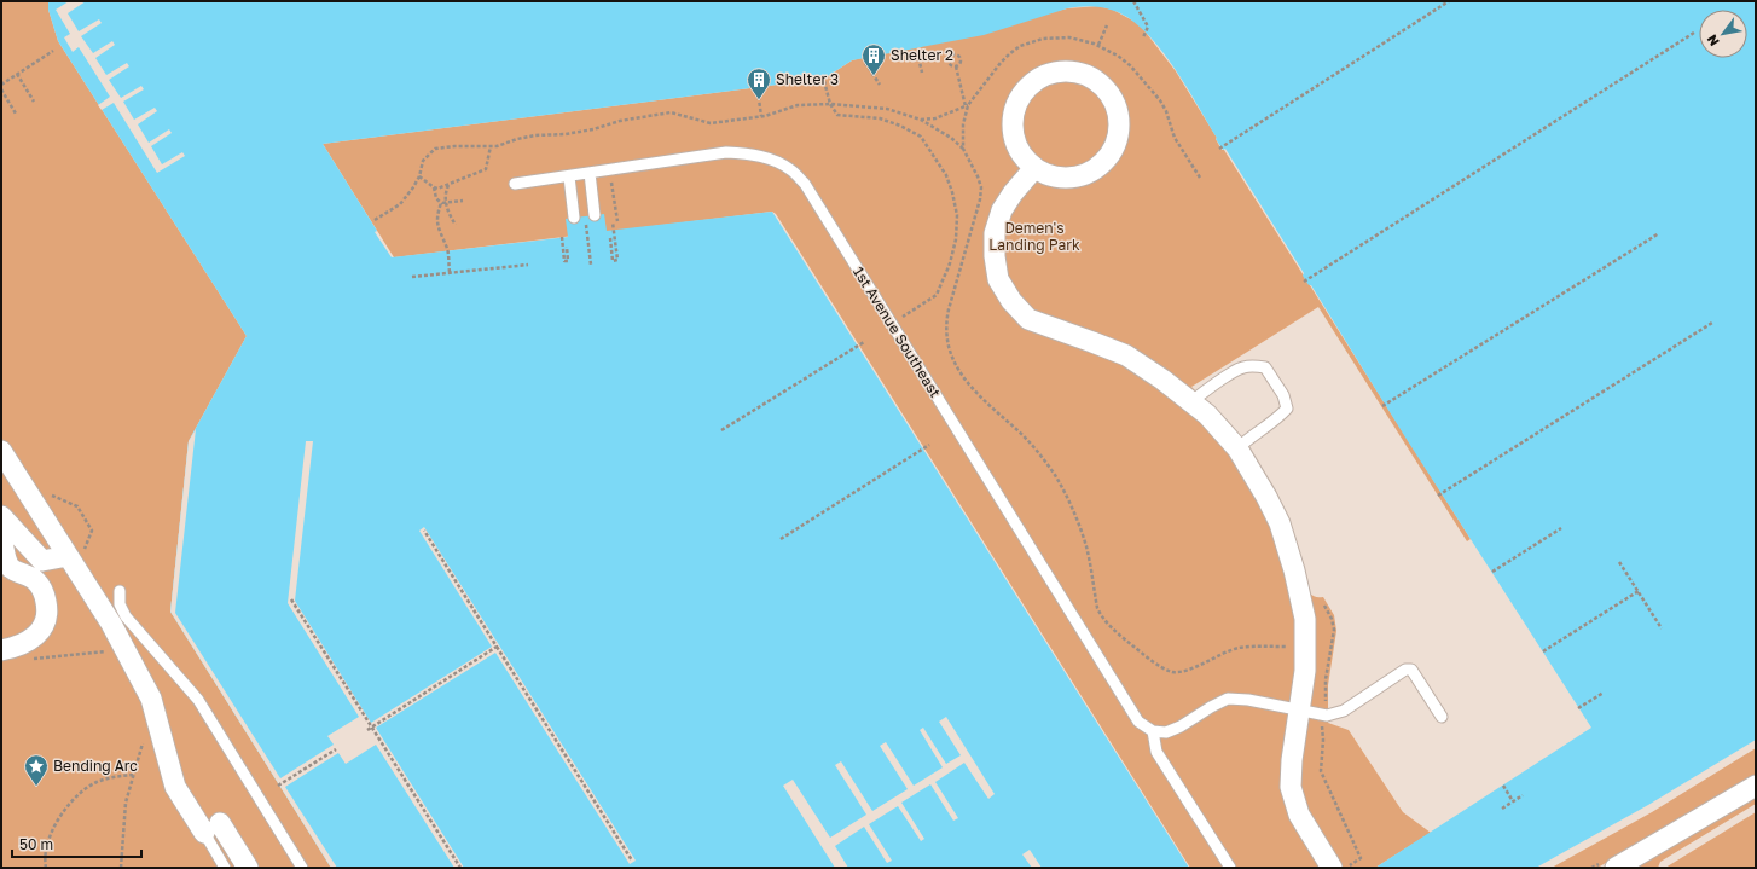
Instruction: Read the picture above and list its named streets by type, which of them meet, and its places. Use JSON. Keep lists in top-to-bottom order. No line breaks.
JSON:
{"streets":{"lane":["1st Avenue Southeast"]},"parks":["Demen's Landing Park"],"places":{"building":["Shelter 2","Shelter 3"],"place":["Bending Arc"]},"scale_bar":"50 m","north":"bottom left"}
